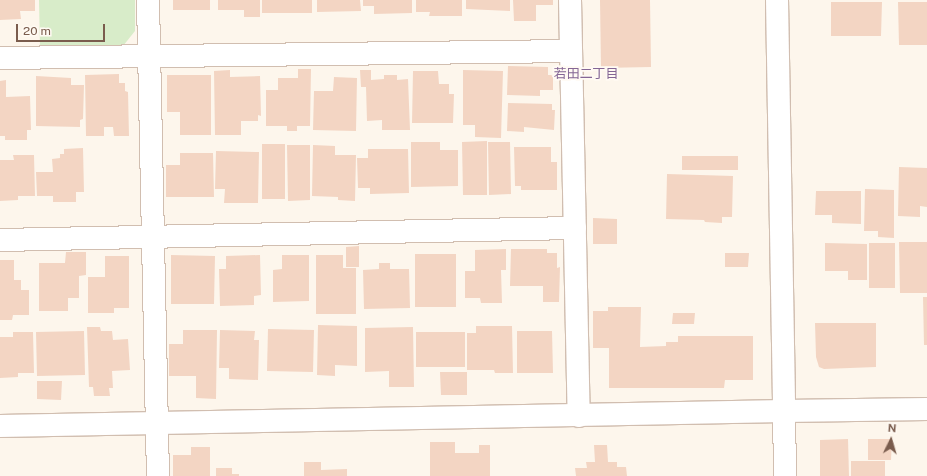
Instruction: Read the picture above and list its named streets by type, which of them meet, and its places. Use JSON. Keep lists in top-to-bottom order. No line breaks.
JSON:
{"districts":["若田二丁目"],"scale_bar":"20 m","north":"top"}
